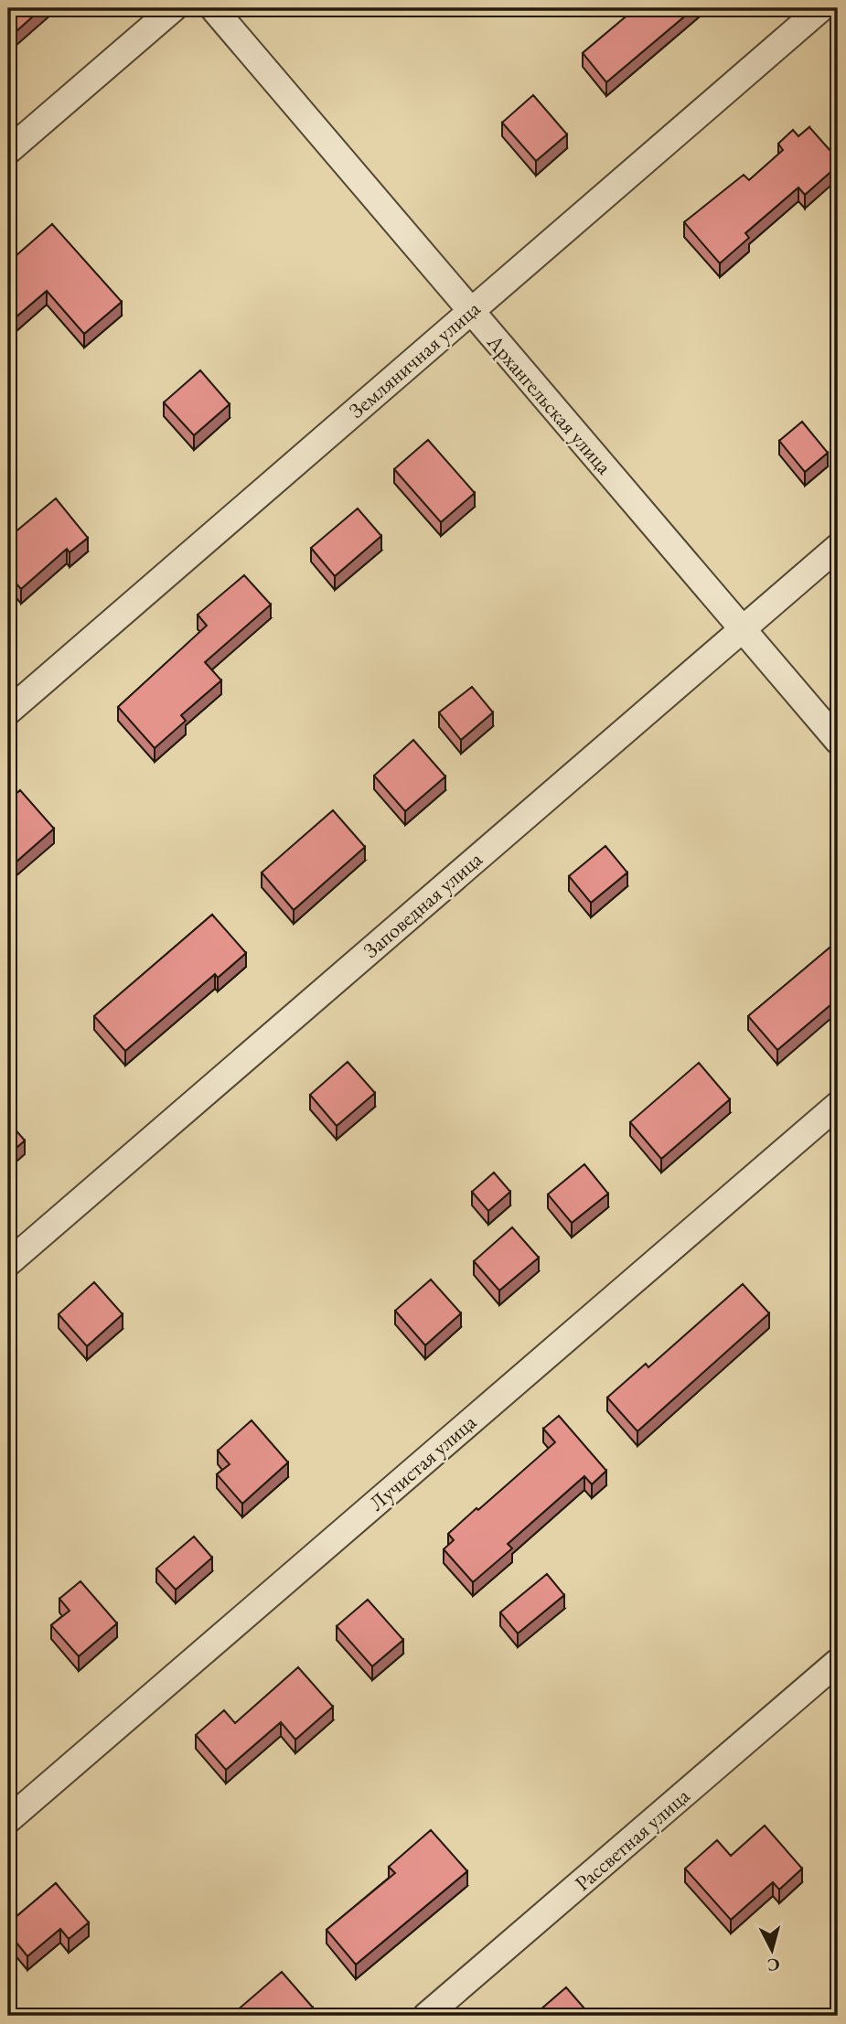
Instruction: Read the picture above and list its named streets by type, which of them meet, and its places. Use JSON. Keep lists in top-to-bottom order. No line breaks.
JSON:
{"streets":{"street":["Земляничная улица","Архангельская улица","Заповедная улица","Лучистая улица","Рассветная улица"]},"crossings":[["Земляничная улица","Архангельская улица"],["Архангельская улица","Заповедная улица"]],"north":"bottom"}
